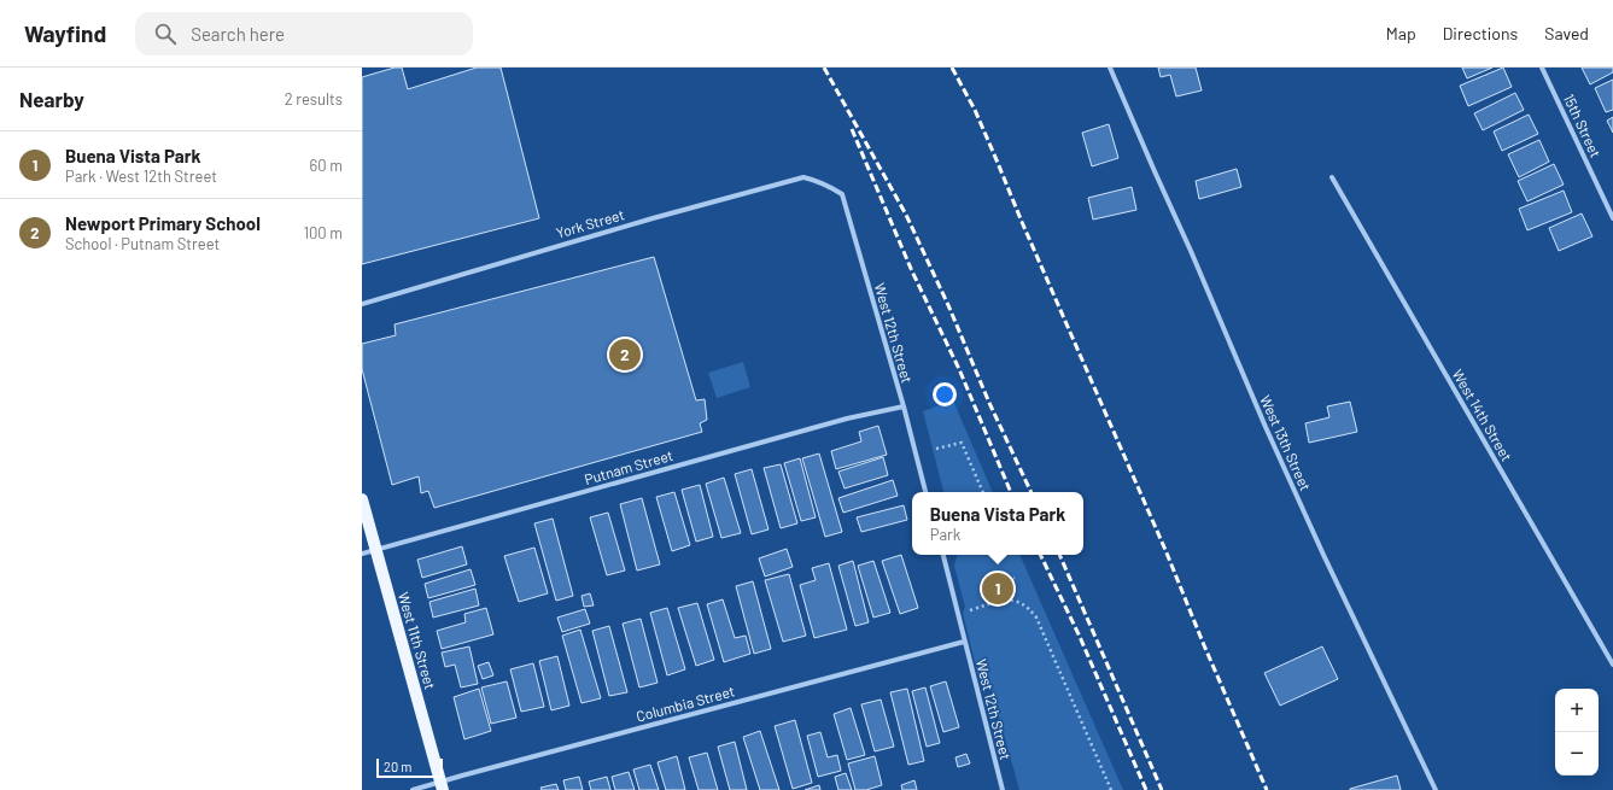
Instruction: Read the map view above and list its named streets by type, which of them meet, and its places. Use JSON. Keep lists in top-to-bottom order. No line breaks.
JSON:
{"streets":{"main road":["West 11th Street"],"street":["15th Street","York Street","West 12th Street","West 14th Street","West 13th Street","Putnam Street","Columbia Street"]},"crossings":[["York Street","West 12th Street"],["West 12th Street","Putnam Street"],["West 12th Street","Columbia Street"],["Putnam Street","West 11th Street"],["West 11th Street","Columbia Street"]],"scale_bar":"20 m","page":{"header":"Wayfind","search":"Search here","nav":["Map","Directions","Saved"],"heading":["Nearby","2 results"],"list":[{"mark":"1","name":"Buena Vista Park","note":"Park · West 12th Street","value":"60 m"},{"mark":"2","name":"Newport Primary School","note":"School · Putnam Street","value":"100 m"}],"pins":["2","1"],"popup":["Buena Vista Park","Park"],"map_buttons":["+","−"],"scale":"20 m"}}
